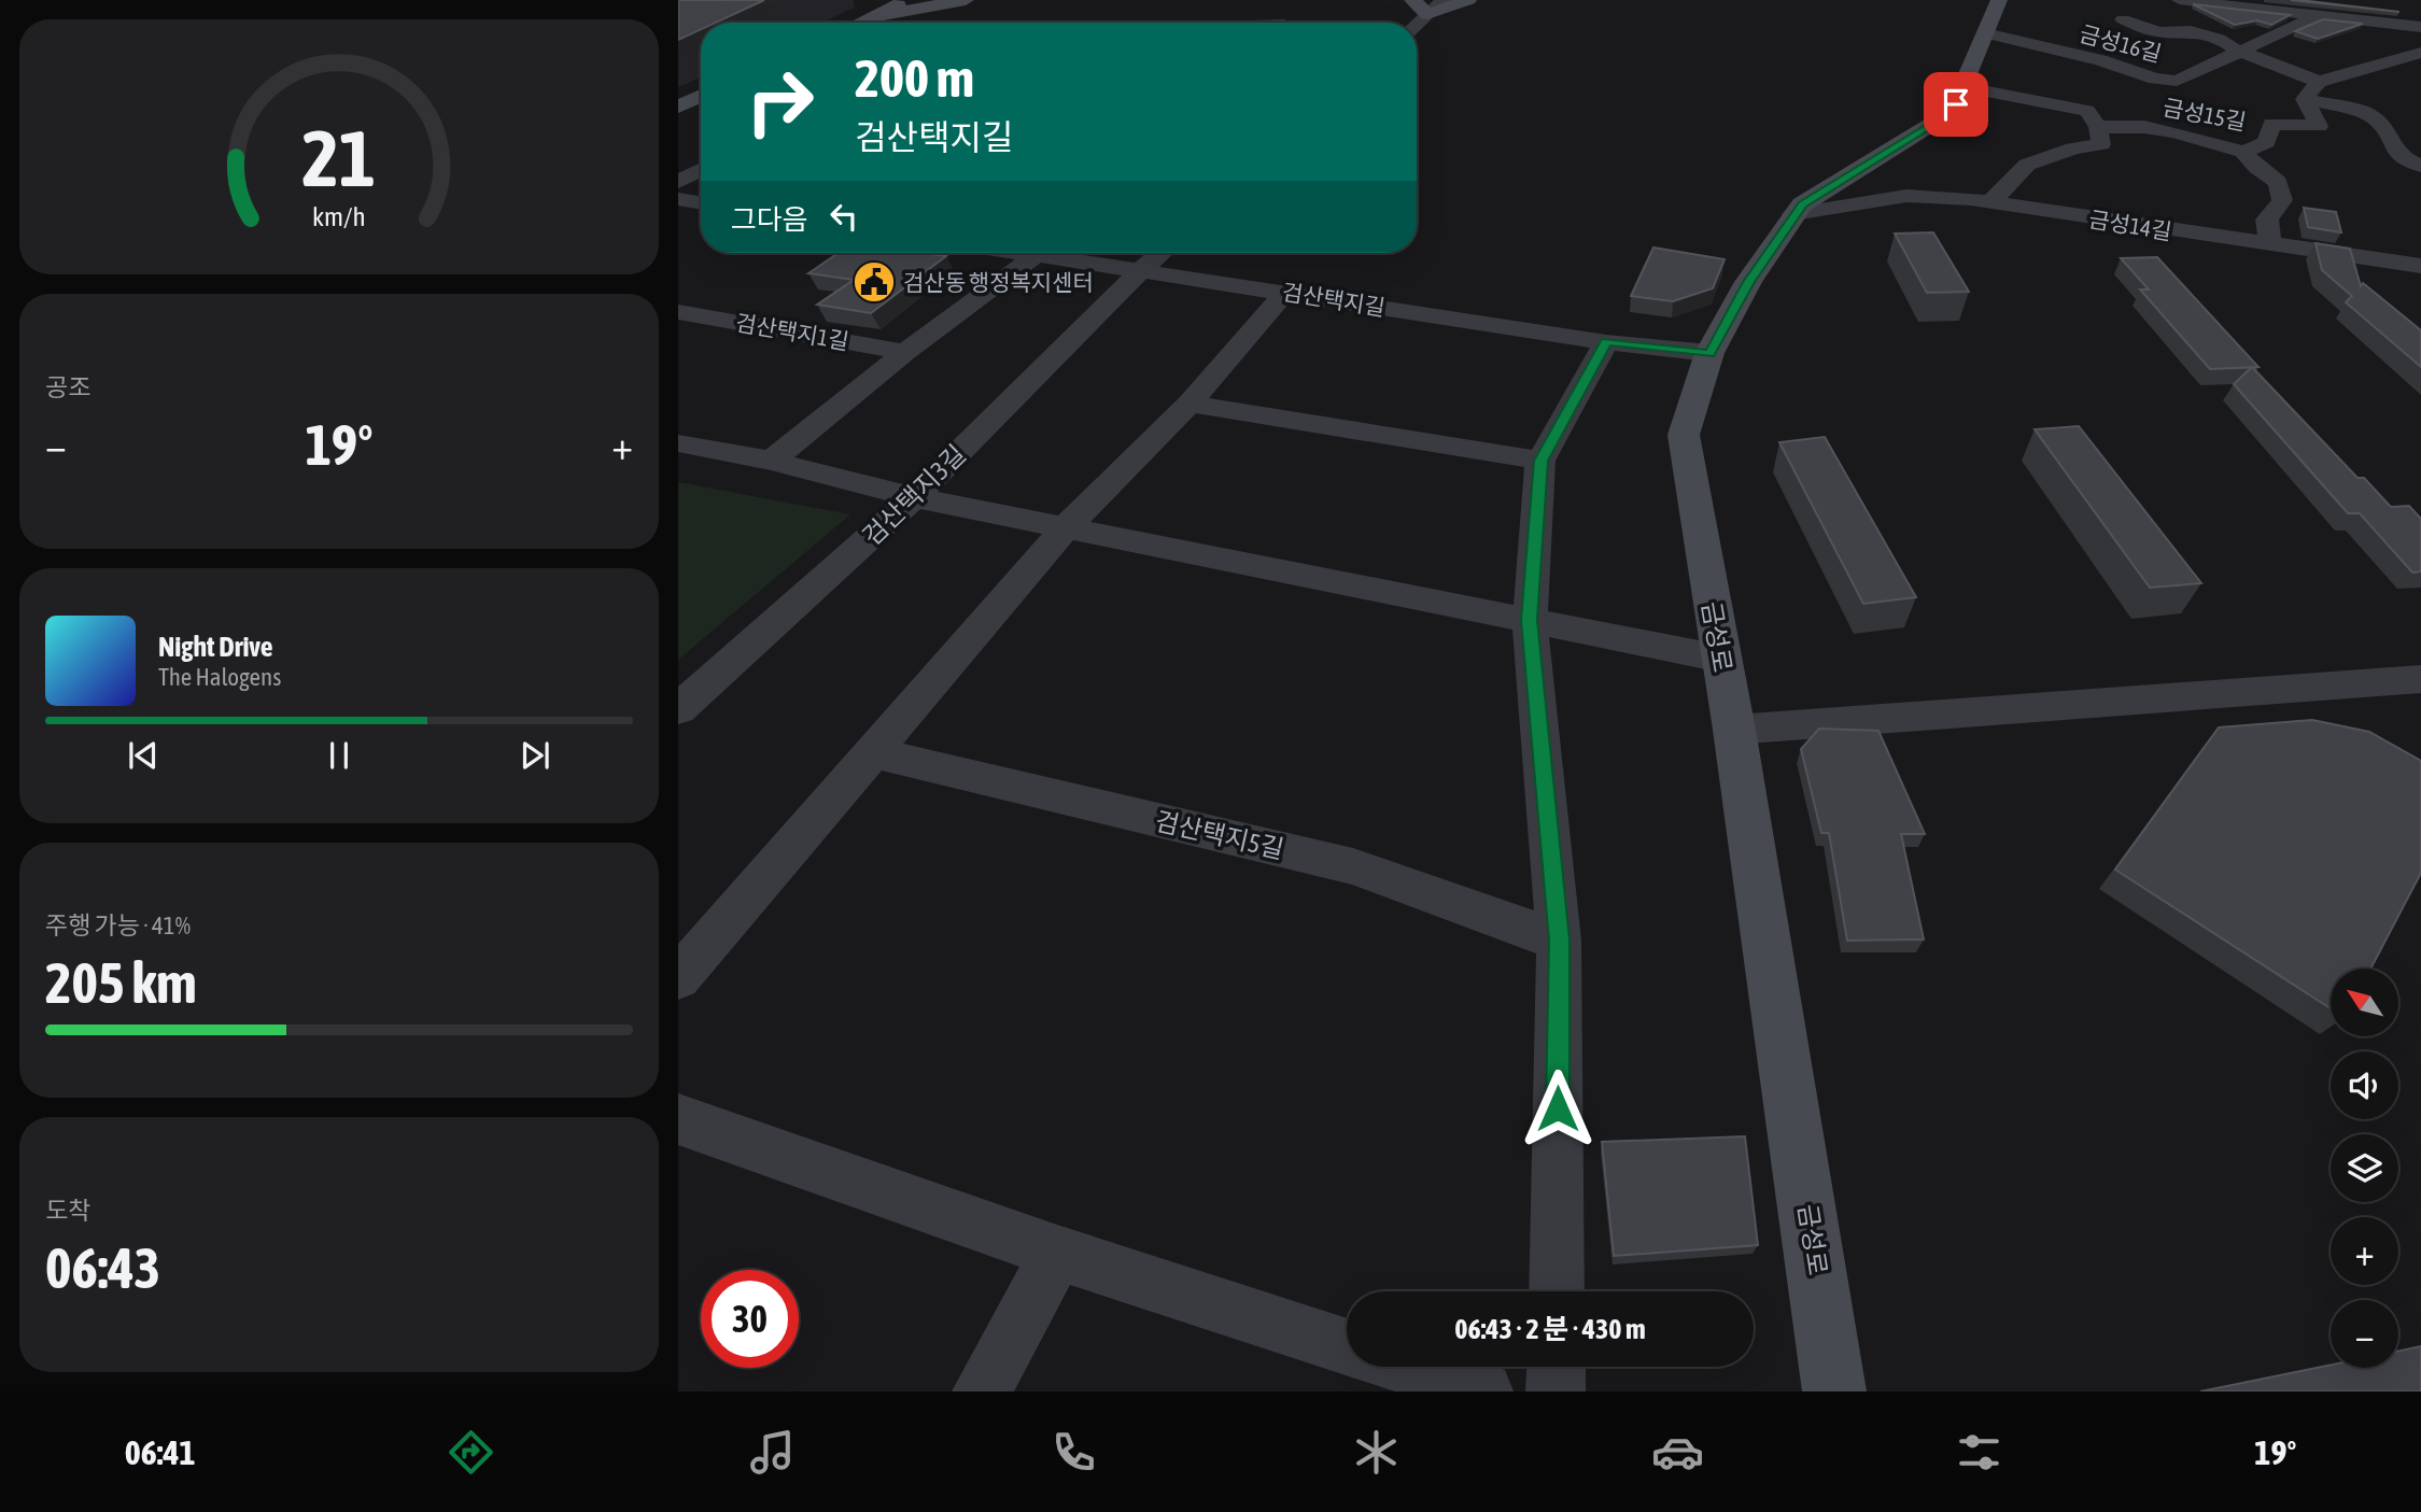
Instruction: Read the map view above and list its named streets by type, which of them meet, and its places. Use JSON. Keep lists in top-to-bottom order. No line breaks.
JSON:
{"streets":{"street":["금성16길","금성15길","금성14길","검산택지길","검산택지1길","검산택지3길","금성로","검산택지5길"]},"crossings":[["금성16길","금성로"],["금성14길","금성로"],["검산택지길","검산택지1길"],["검산택지길","검산택지3길"],["검산택지길","금성로"]],"places":{"public building":["검산동 행정복지센터"]},"north":"top left","page":{"turn":["200 m","검산택지길"],"then":"그다음","tile":["공조",["주행 가능 · 41%","205 km"],["도착","06:43"]],"heat":["−","19°","+"],"song":["Night Drive","The Halogens"],"map_buttons":["+","−"],"limit":"30","trip":"06:43 · 2 분 · 430 m","tabs":["06:41","19°"],"gauge":["21","km/h"]}}
